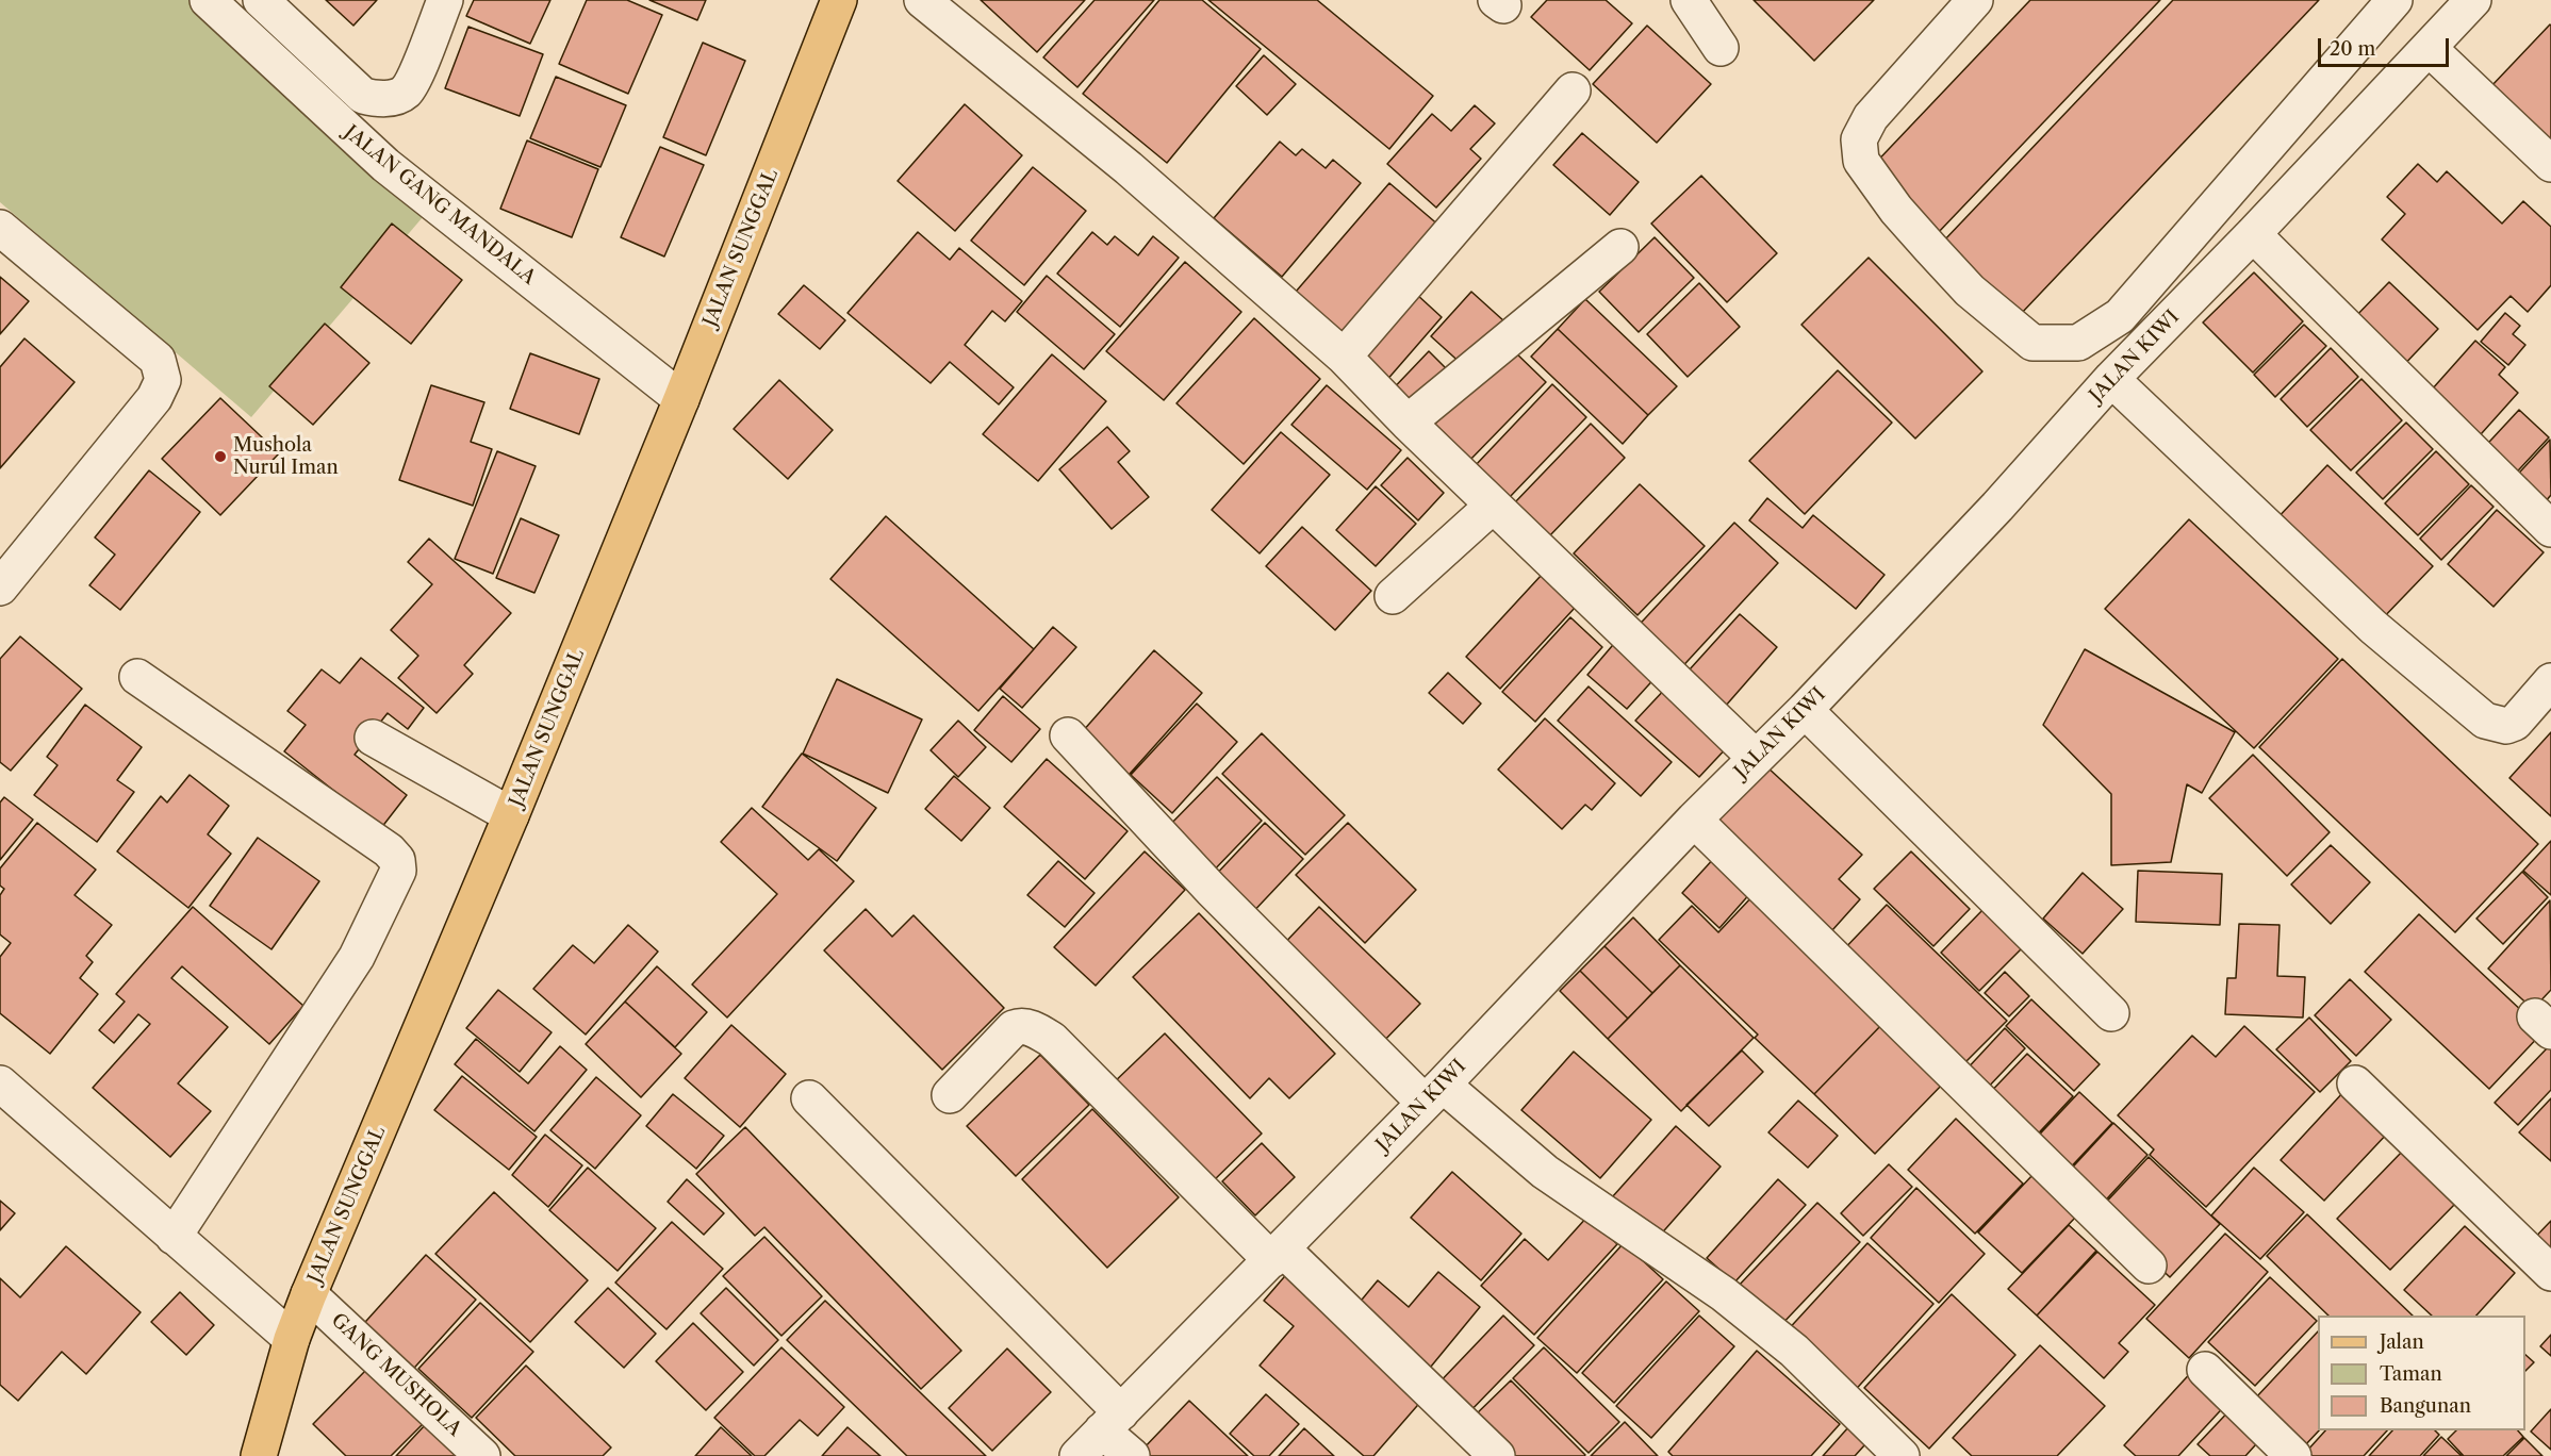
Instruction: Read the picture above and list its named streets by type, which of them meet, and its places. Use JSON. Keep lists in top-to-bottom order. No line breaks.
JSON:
{"streets":{"main road":["JALAN SUNGGAL"],"street":["JALAN GANG MANDALA","JALAN KIWI","GANG MUSHOLA"]},"crossings":[["JALAN GANG MANDALA","JALAN SUNGGAL"],["JALAN SUNGGAL","GANG MUSHOLA"]],"places":["Mushola Nurul Iman"],"legend":["Jalan","Taman","Bangunan"],"scale_bar":"20 m"}
